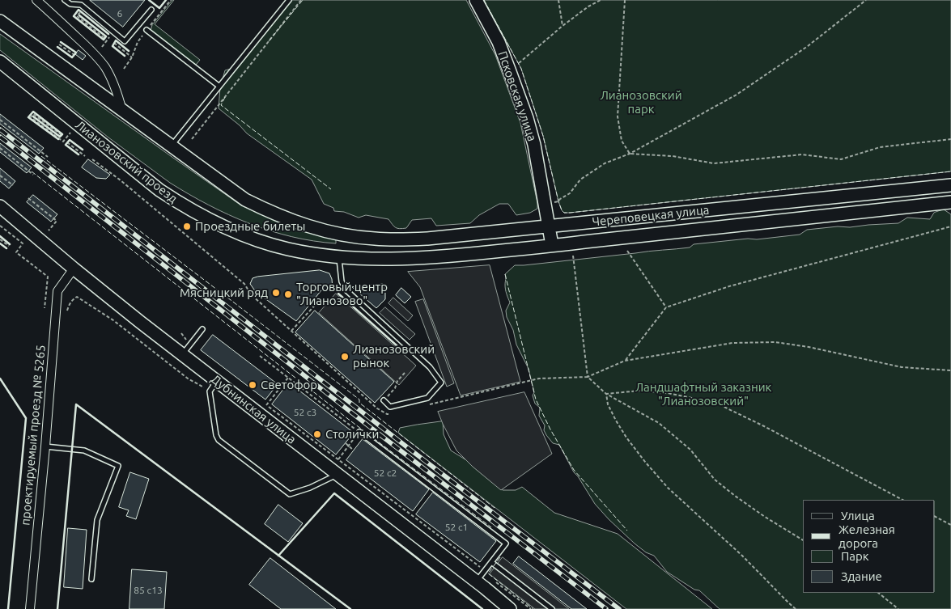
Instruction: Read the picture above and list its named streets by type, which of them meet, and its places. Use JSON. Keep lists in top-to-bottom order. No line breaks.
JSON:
{"streets":{"main road":["Псковская улица","Лианозовский проезд","Череповецкая улица","Дубнинская улица"],"street":["проектируемый проезд № 5265"]},"crossings":[["Псковская улица","Череповецкая улица"],["Лианозовский проезд","Череповецкая улица"],["Дубнинская улица","проектируемый проезд № 5265"]],"parks":["Лианозовский парк","Ландшафтный заказник \"Лианозовский\""],"places":["Проездные билеты","Мясницкий ряд","Торговый центр \"Лианозово\"","Лианозовский рынок","Светофор","Столички"],"house_numbers":["6","52 с3","52 с2","52 с1","85 с13"],"legend":["Улица","Железная дорога","Парк","Здание"]}
